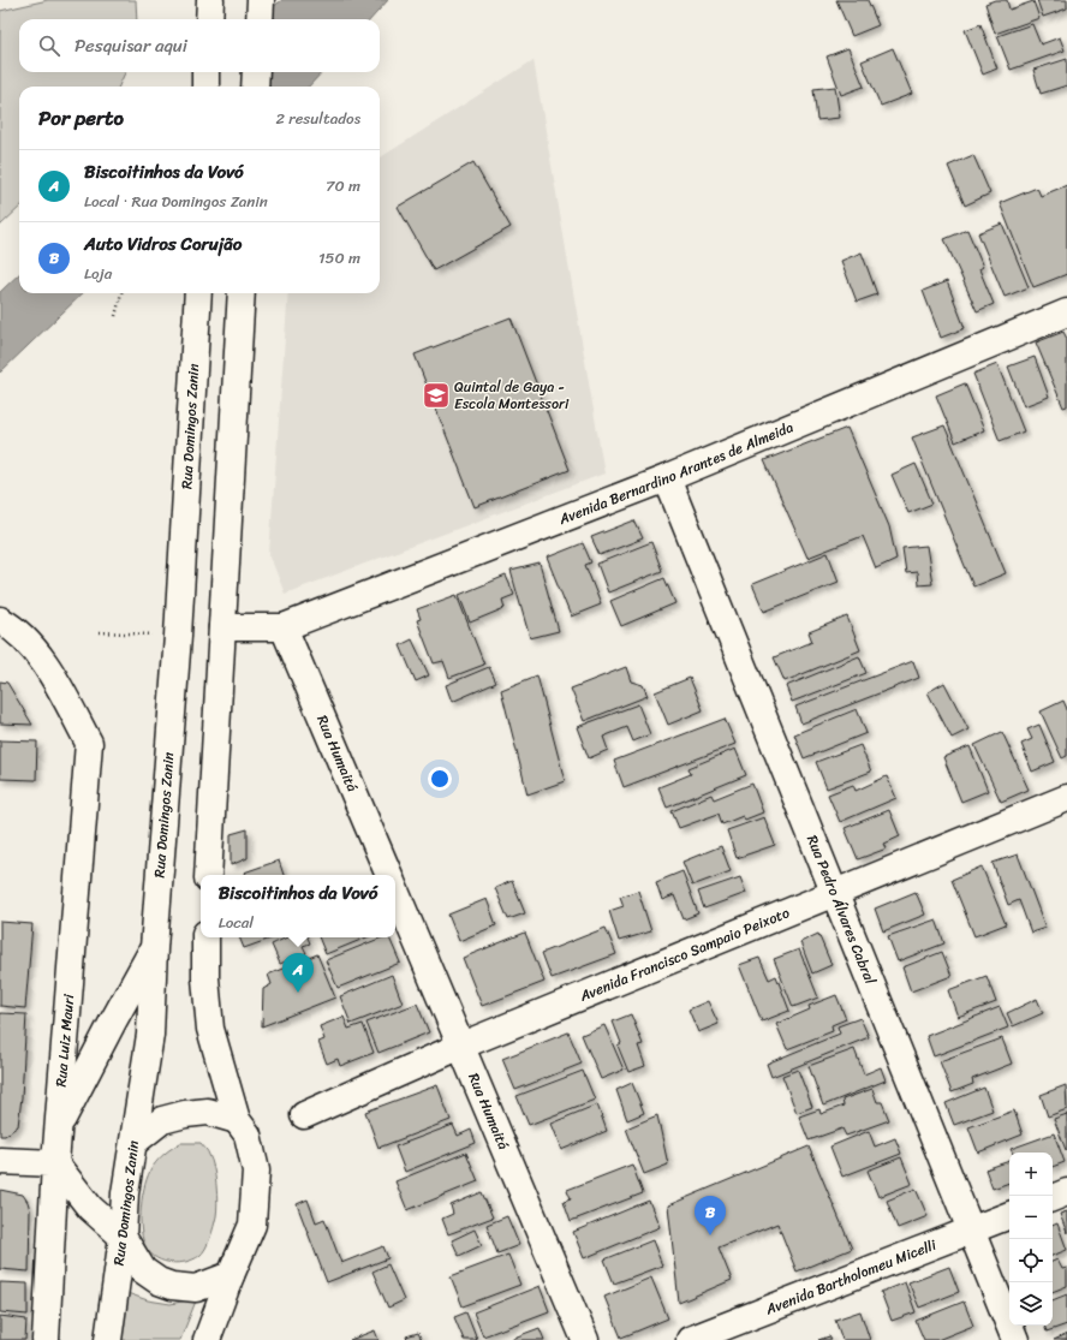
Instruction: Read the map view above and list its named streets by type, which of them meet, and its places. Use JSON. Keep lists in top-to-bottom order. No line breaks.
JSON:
{"streets":{"street":["Rua Domingos Zanin","Avenida Bernardino Arantes de Almeida","Rua Humaitá","Rua Pedro Álvares Cabral","Avenida Francisco Sampaio Peixoto","Rua Luiz Mauri","Avenida Bartholomeu Micelli"]},"crossings":[["Avenida Bernardino Arantes de Almeida","Rua Humaitá"],["Avenida Bernardino Arantes de Almeida","Rua Pedro Álvares Cabral"],["Rua Humaitá","Avenida Francisco Sampaio Peixoto"],["Rua Pedro Álvares Cabral","Avenida Francisco Sampaio Peixoto"],["Rua Pedro Álvares Cabral","Avenida Bartholomeu Micelli"]],"places":{"school or university":["Quintal de Gaya - Escola Montessori"]},"page":{"search":"Pesquisar aqui","heading":["Por perto","2 resultados"],"list":[{"mark":"A","name":"Biscoitinhos da Vovó","note":"Local · Rua Domingos Zanin","value":"70 m"},{"mark":"B","name":"Auto Vidros Corujão","note":"Loja","value":"150 m"}],"popup":["Biscoitinhos da Vovó","Local"],"pins":["A","B"],"map_buttons":["+","−"]}}
